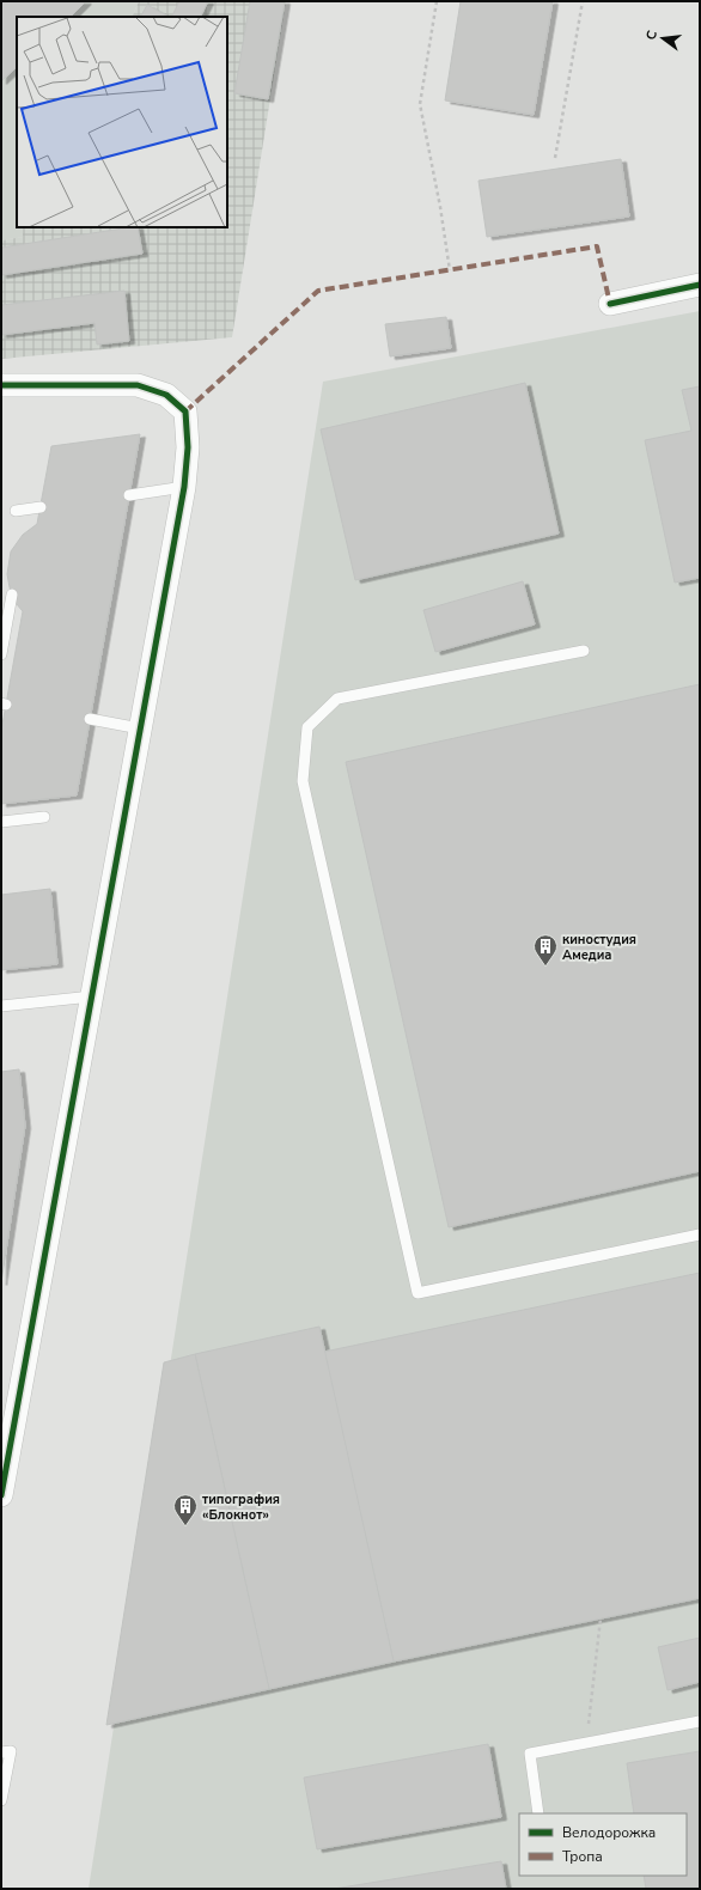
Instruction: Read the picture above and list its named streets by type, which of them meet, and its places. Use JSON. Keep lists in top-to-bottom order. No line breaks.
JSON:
{"places":{"building":["киностудия Амедиа","типография «Блокнот»"]},"legend":["Велодорожка","Тропа"],"north":"left"}
